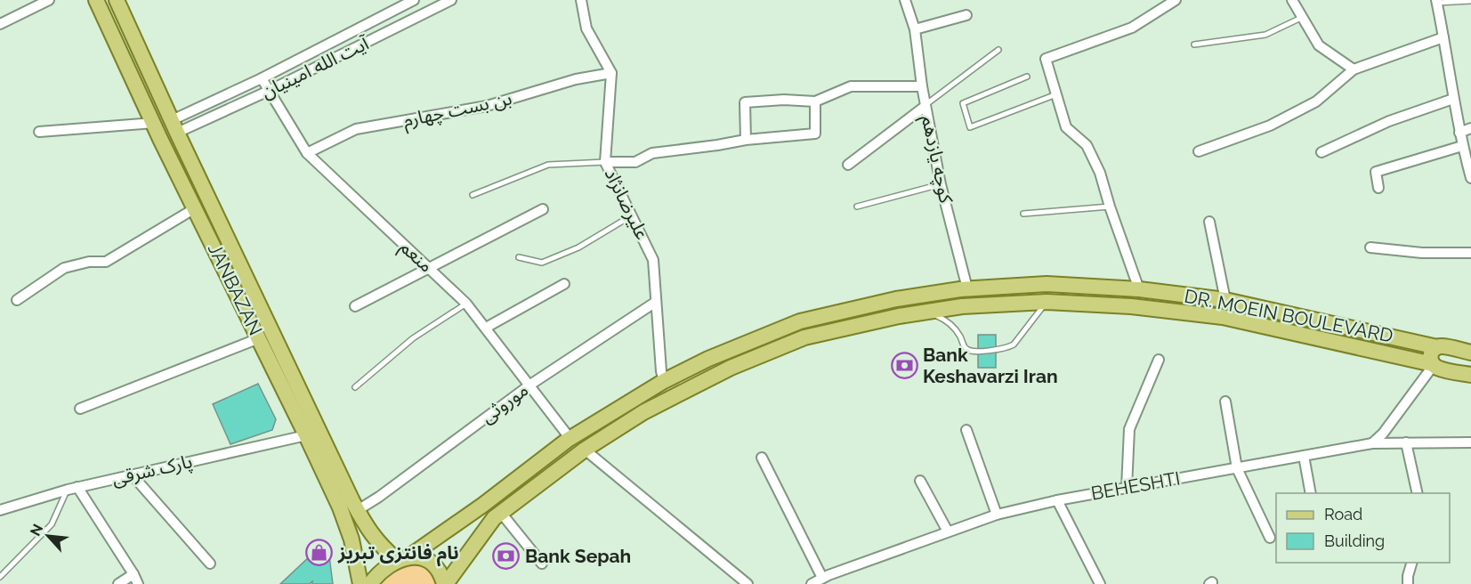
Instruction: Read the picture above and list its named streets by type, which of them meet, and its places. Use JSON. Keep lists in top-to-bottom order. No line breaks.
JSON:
{"streets":{"main road":["JANBAZAN","DR. MOEIN BOULEVARD"],"street":["آیت الله امینیان","بن بست چهارم","کوچه یازدهم","علیرضانژاد","منعم","موروثی","پارک شرقی","BEHESHTI"]},"crossings":[["آیت الله امینیان","منعم"],["آیت الله امینیان","JANBAZAN"],["بن بست چهارم","علیرضانژاد"],["بن بست چهارم","منعم"],["کوچه یازدهم","DR. MOEIN BOULEVARD"],["علیرضانژاد","DR. MOEIN BOULEVARD"],["علیرضانژاد","موروثی"],["منعم","DR. MOEIN BOULEVARD"],["منعم","موروثی"],["JANBAZAN","DR. MOEIN BOULEVARD"],["JANBAZAN","موروثی"],["JANBAZAN","پارک شرقی"]],"places":{"bank":["Bank Keshavarzi Iran","Bank Sepah"],"shop":["نام فانتزی تبریز"]},"legend":["Road","Building"],"north":"top left"}
